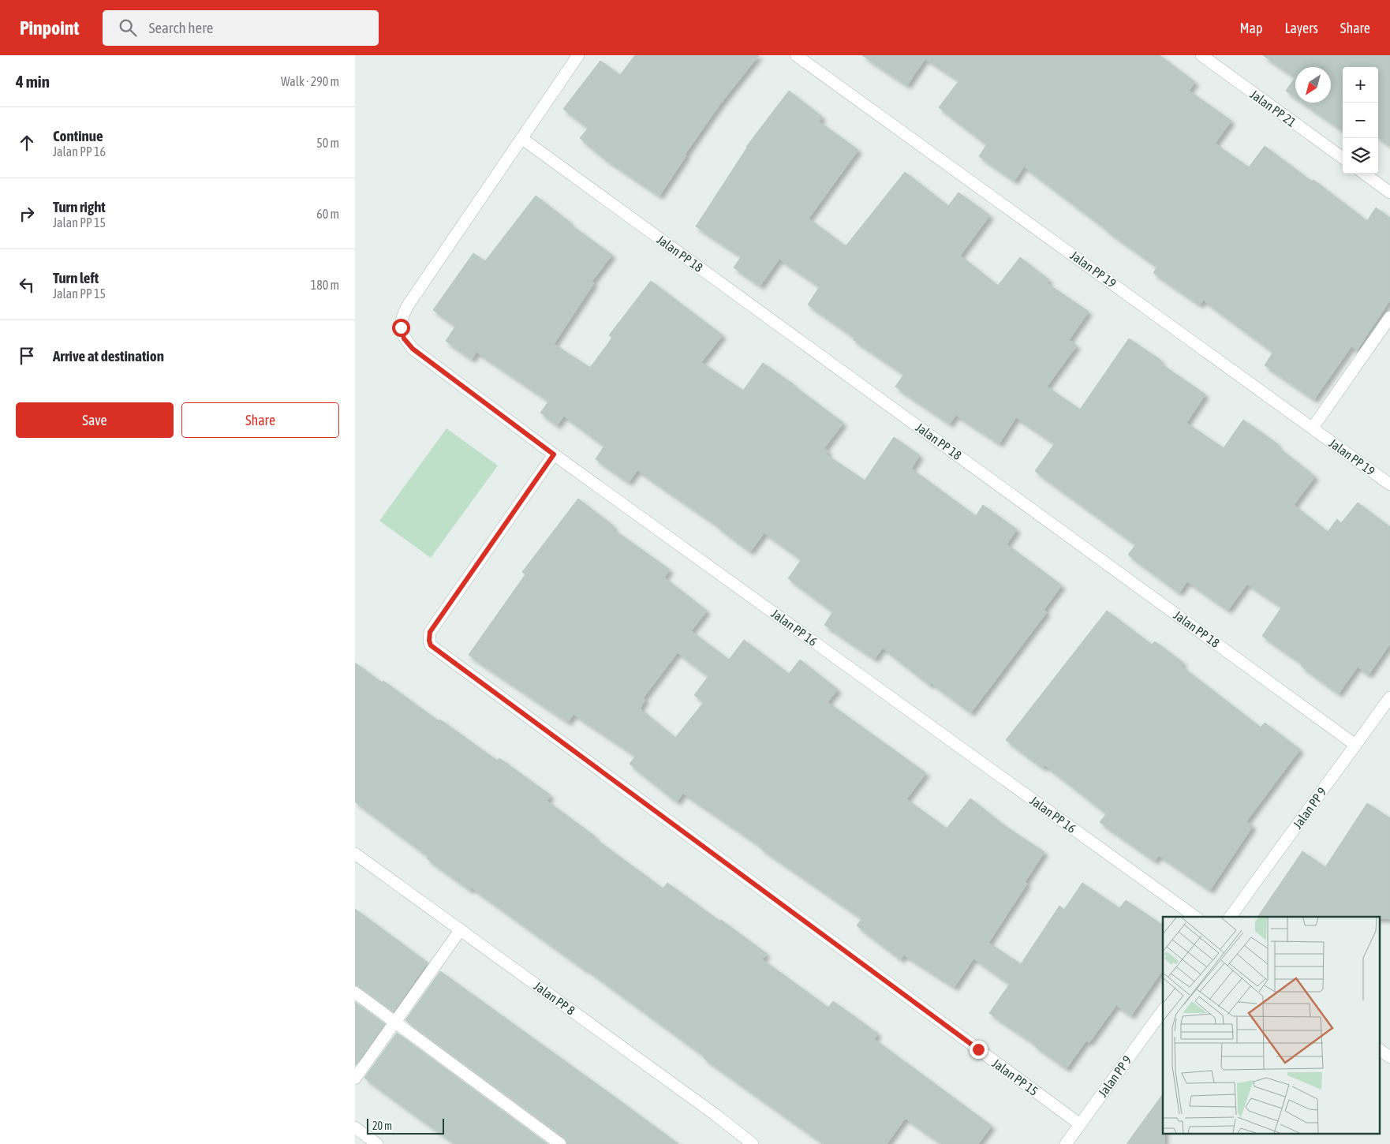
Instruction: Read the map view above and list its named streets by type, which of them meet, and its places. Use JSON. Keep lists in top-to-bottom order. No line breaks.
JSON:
{"streets":{"street":["Jalan PP 21","Jalan PP 18","Jalan PP 19","Jalan PP 16","Jalan PP 9","Jalan PP 8","Jalan PP 15"]},"crossings":[["Jalan PP 18","Jalan PP 16"],["Jalan PP 18","Jalan PP 9"],["Jalan PP 16","Jalan PP 15"],["Jalan PP 9","Jalan PP 15"]],"scale_bar":"20 m","north":"bottom left","page":{"header":"Pinpoint","search":"Search here","nav":["Map","Layers","Share"],"heading":["4 min","Walk · 290 m"],"map_buttons":["+","−"],"list":[["Continue","Jalan PP 16","50 m"],["Turn right","Jalan PP 15","60 m"],["Turn left","Jalan PP 15","180 m"],"Arrive at destination"],"buttons":["Save","Share"],"scale":"20 m"}}
